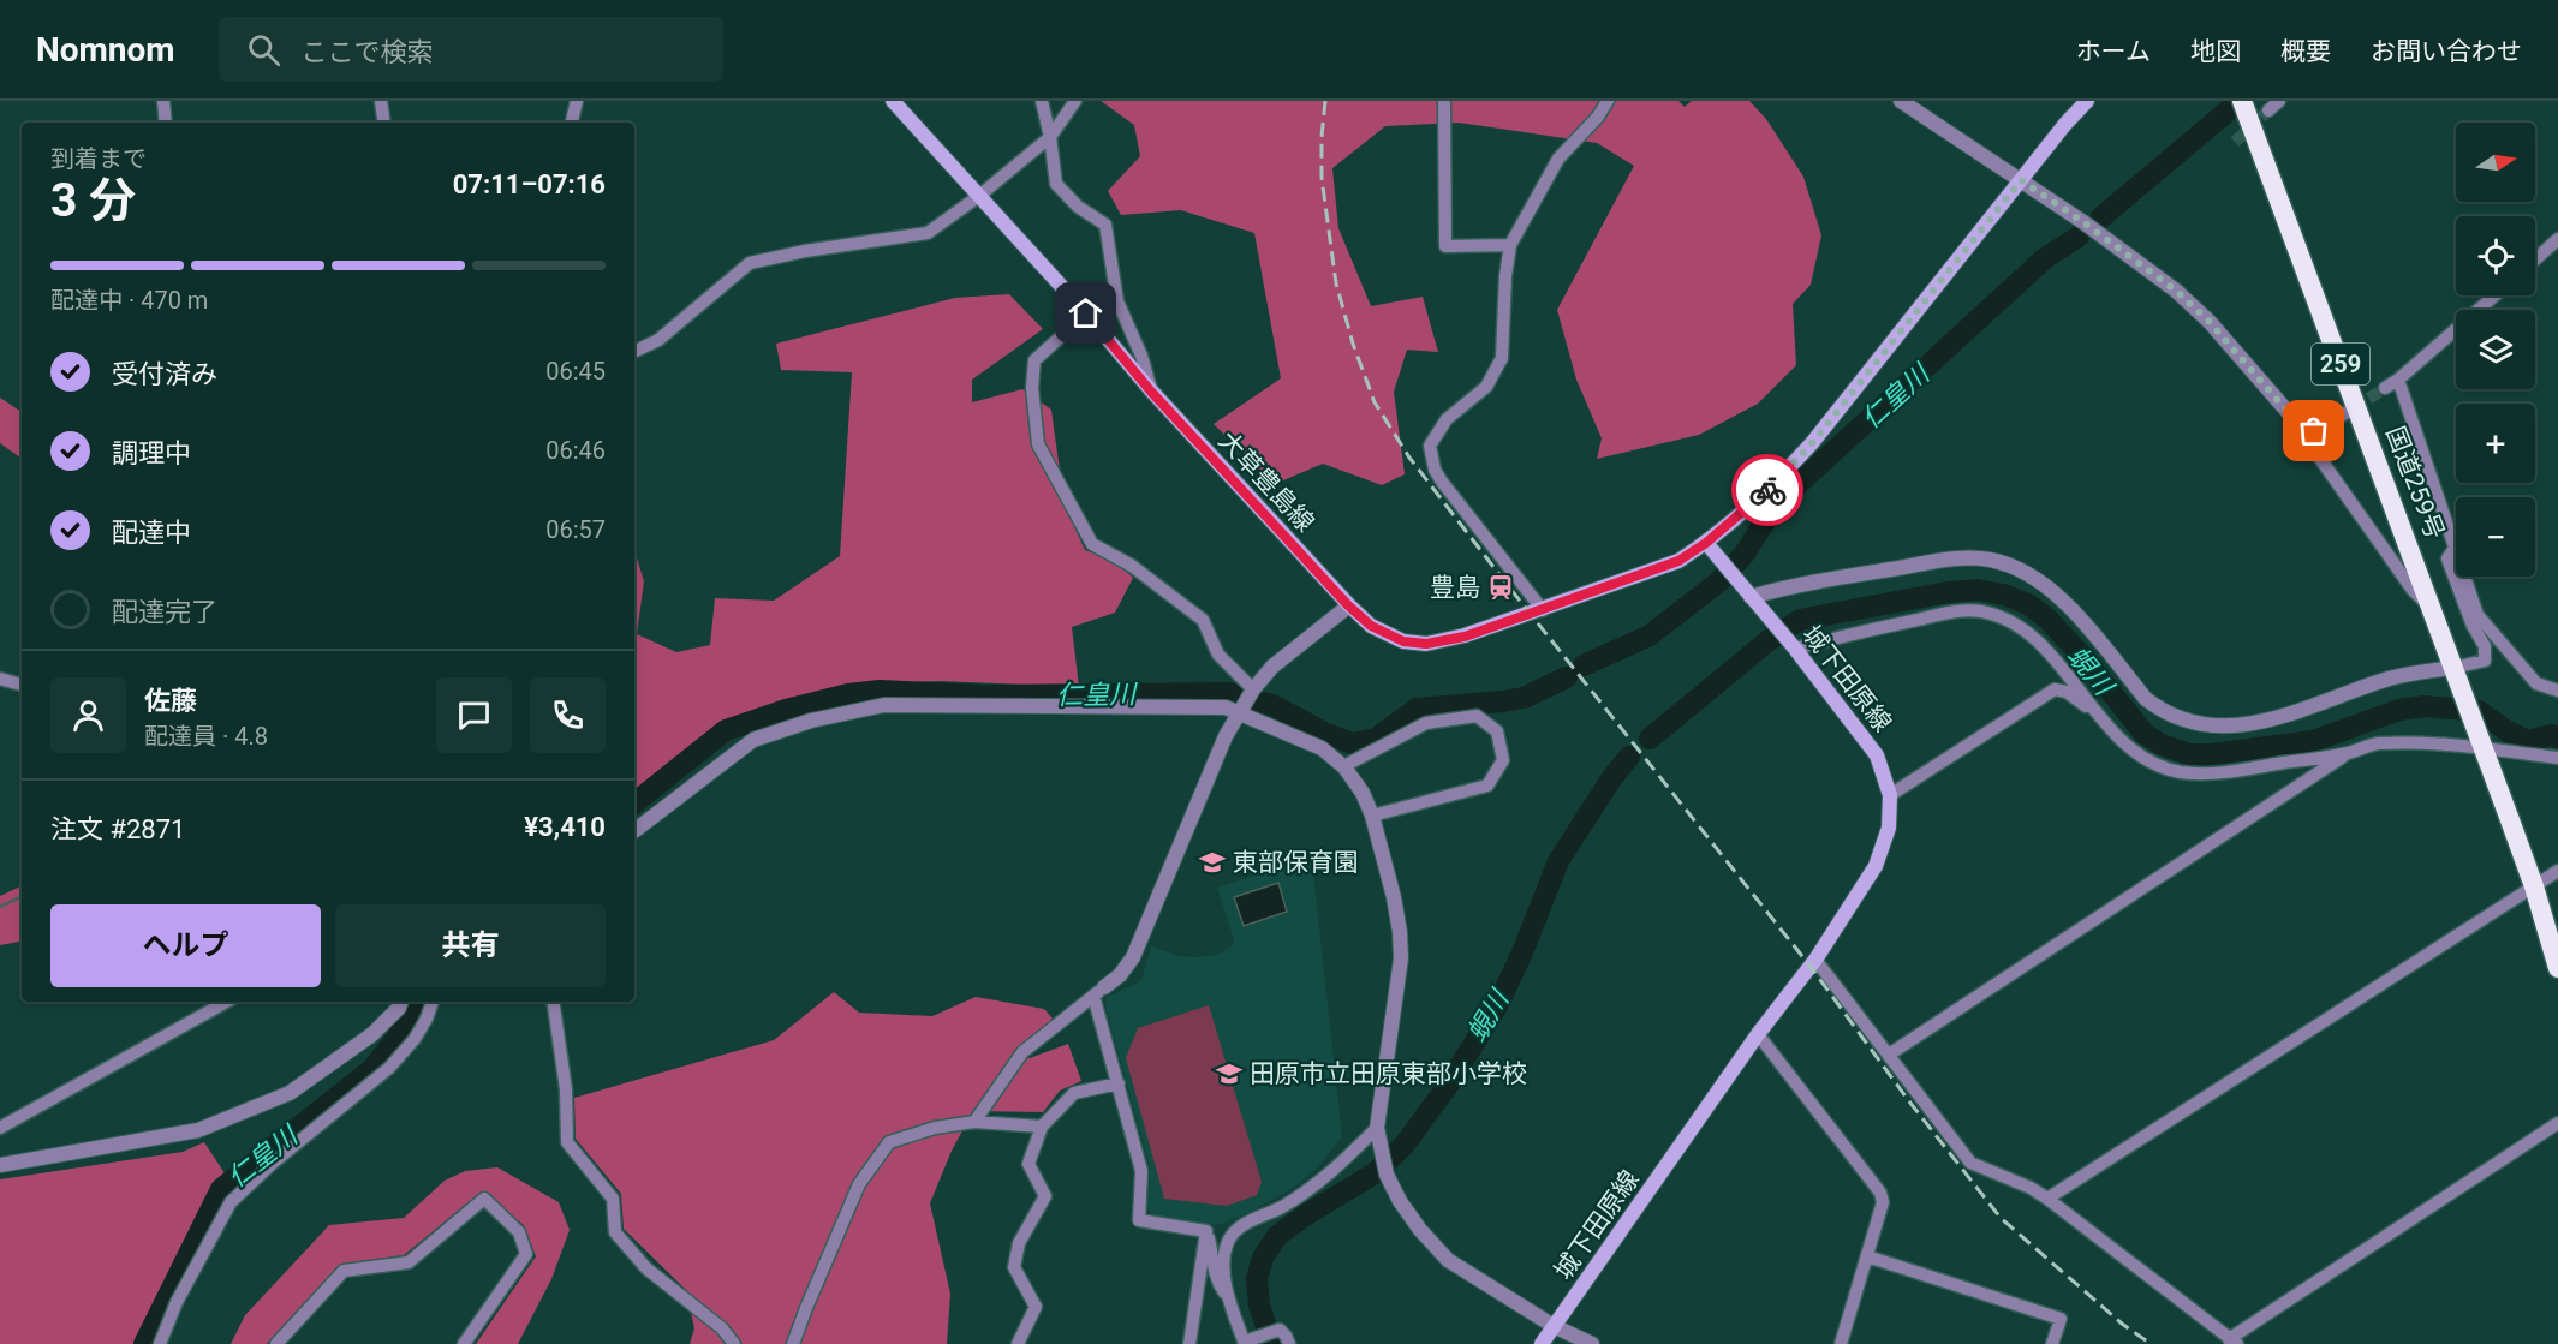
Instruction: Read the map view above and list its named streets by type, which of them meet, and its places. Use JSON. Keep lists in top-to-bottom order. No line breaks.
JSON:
{"streets":{"highway":["259","国道259号"],"main road":["大草豊島線","城下田原線"]},"crossings":[["大草豊島線","城下田原線"]],"water":["仁皇川","蜆川"],"places":{"station":["豊島"],"school or university":["東部保育園","田原市立田原東部小学校"]},"north":"right","page":{"header":"Nomnom","search":"ここで検索","nav":["ホーム","地図","概要","お問い合わせ"],"map_buttons":["+","−"],"heading":["3 分","到着まで","07:11–07:16"],"panel":["佐藤","配達員 · 4.8","注文 #2871","¥3,410"],"bar":"配達中 · 470 m","list":[["受付済み","06:45"],["調理中","06:46"],["配達中","06:57"],"配達完了"],"buttons":["ヘルプ","共有"]}}
